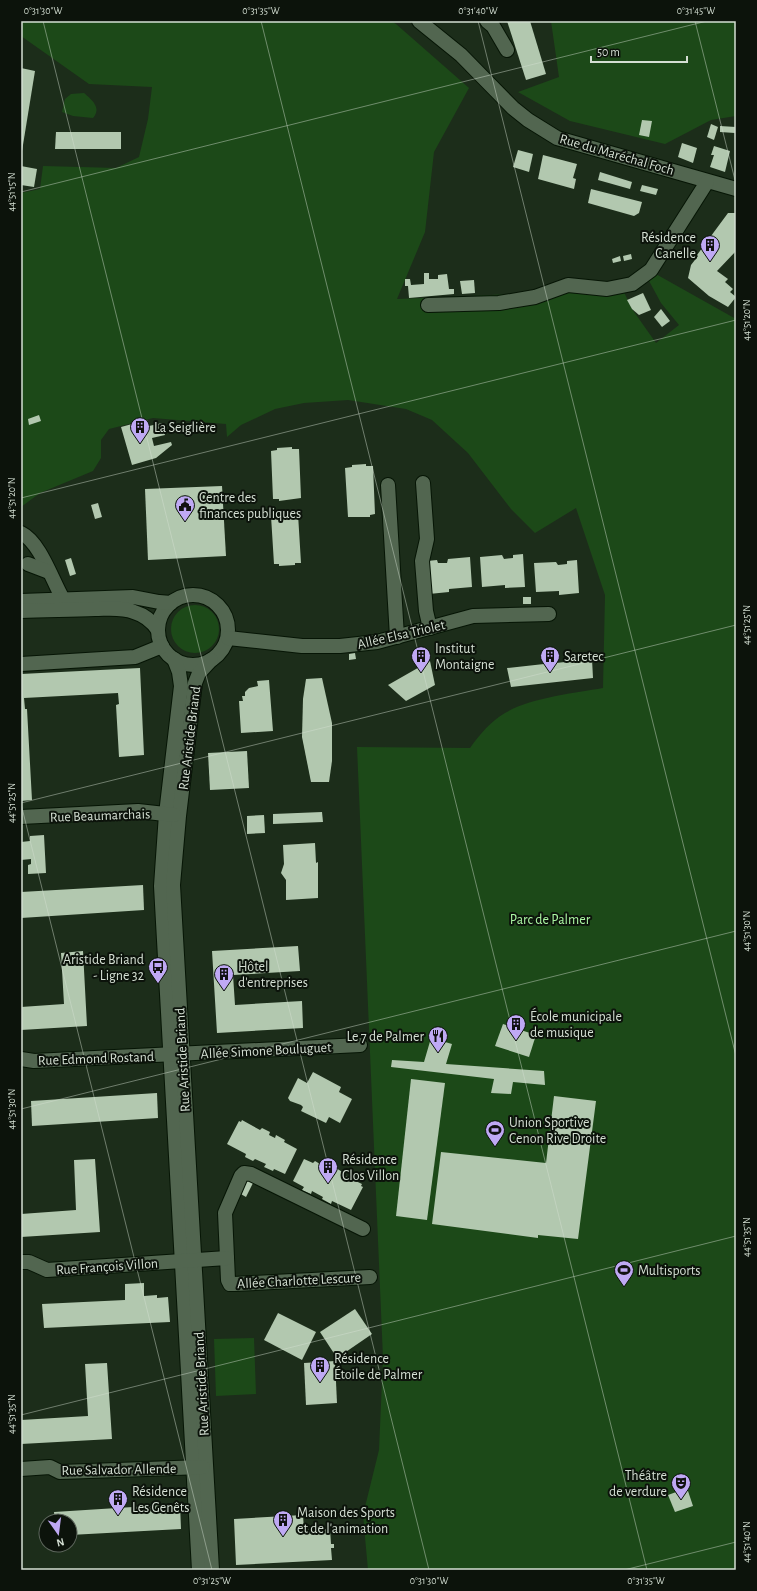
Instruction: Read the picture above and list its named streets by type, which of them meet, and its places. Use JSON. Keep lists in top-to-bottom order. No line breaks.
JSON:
{"streets":{"street":["Rue du Maréchal Foch","Allée Elsa Triolet","Rue Aristide Briand","Rue Beaumarchais","Allée Simone Bouluguet","Rue Edmond Rostand","Rue François Villon","Allée Charlotte Lescure","Rue Salvador Allende"]},"crossings":[["Allée Elsa Triolet","Rue Aristide Briand"],["Rue Aristide Briand","Rue Beaumarchais"],["Rue Aristide Briand","Allée Simone Bouluguet"],["Rue Aristide Briand","Rue Edmond Rostand"],["Rue Aristide Briand","Rue François Villon"],["Rue Aristide Briand","Allée Charlotte Lescure"],["Rue Aristide Briand","Rue Salvador Allende"],["Allée Simone Bouluguet","Rue Edmond Rostand"],["Rue François Villon","Allée Charlotte Lescure"]],"parks":["Parc de Palmer"],"places":{"building":["Résidence Canelle","La Seiglière","Institut Montaigne","Saretec","Hôtel d'entreprises","École municipale de musique","Résidence Clos Villon","Résidence Étoile de Palmer","Résidence Les Genêts","Maison des Sports et de l'animation"],"public building":["Centre des finances publiques"],"bus stop":["Aristide Briand - Ligne 32"],"restaurant":["Le 7 de Palmer"],"sports":["Union Sportive Cenon Rive Droite","Multisports"],"theatre":["Théâtre de verdure"]},"scale_bar":"50 m","north":"bottom","coordinates":["0°31'30\"W","0°31'35\"W","0°31'40\"W","0°31'45\"W","44°51'15\"N","44°51'20\"N","44°51'25\"N","44°51'30\"N","44°51'35\"N","44°51'40\"N","0°31'25\"W"]}
